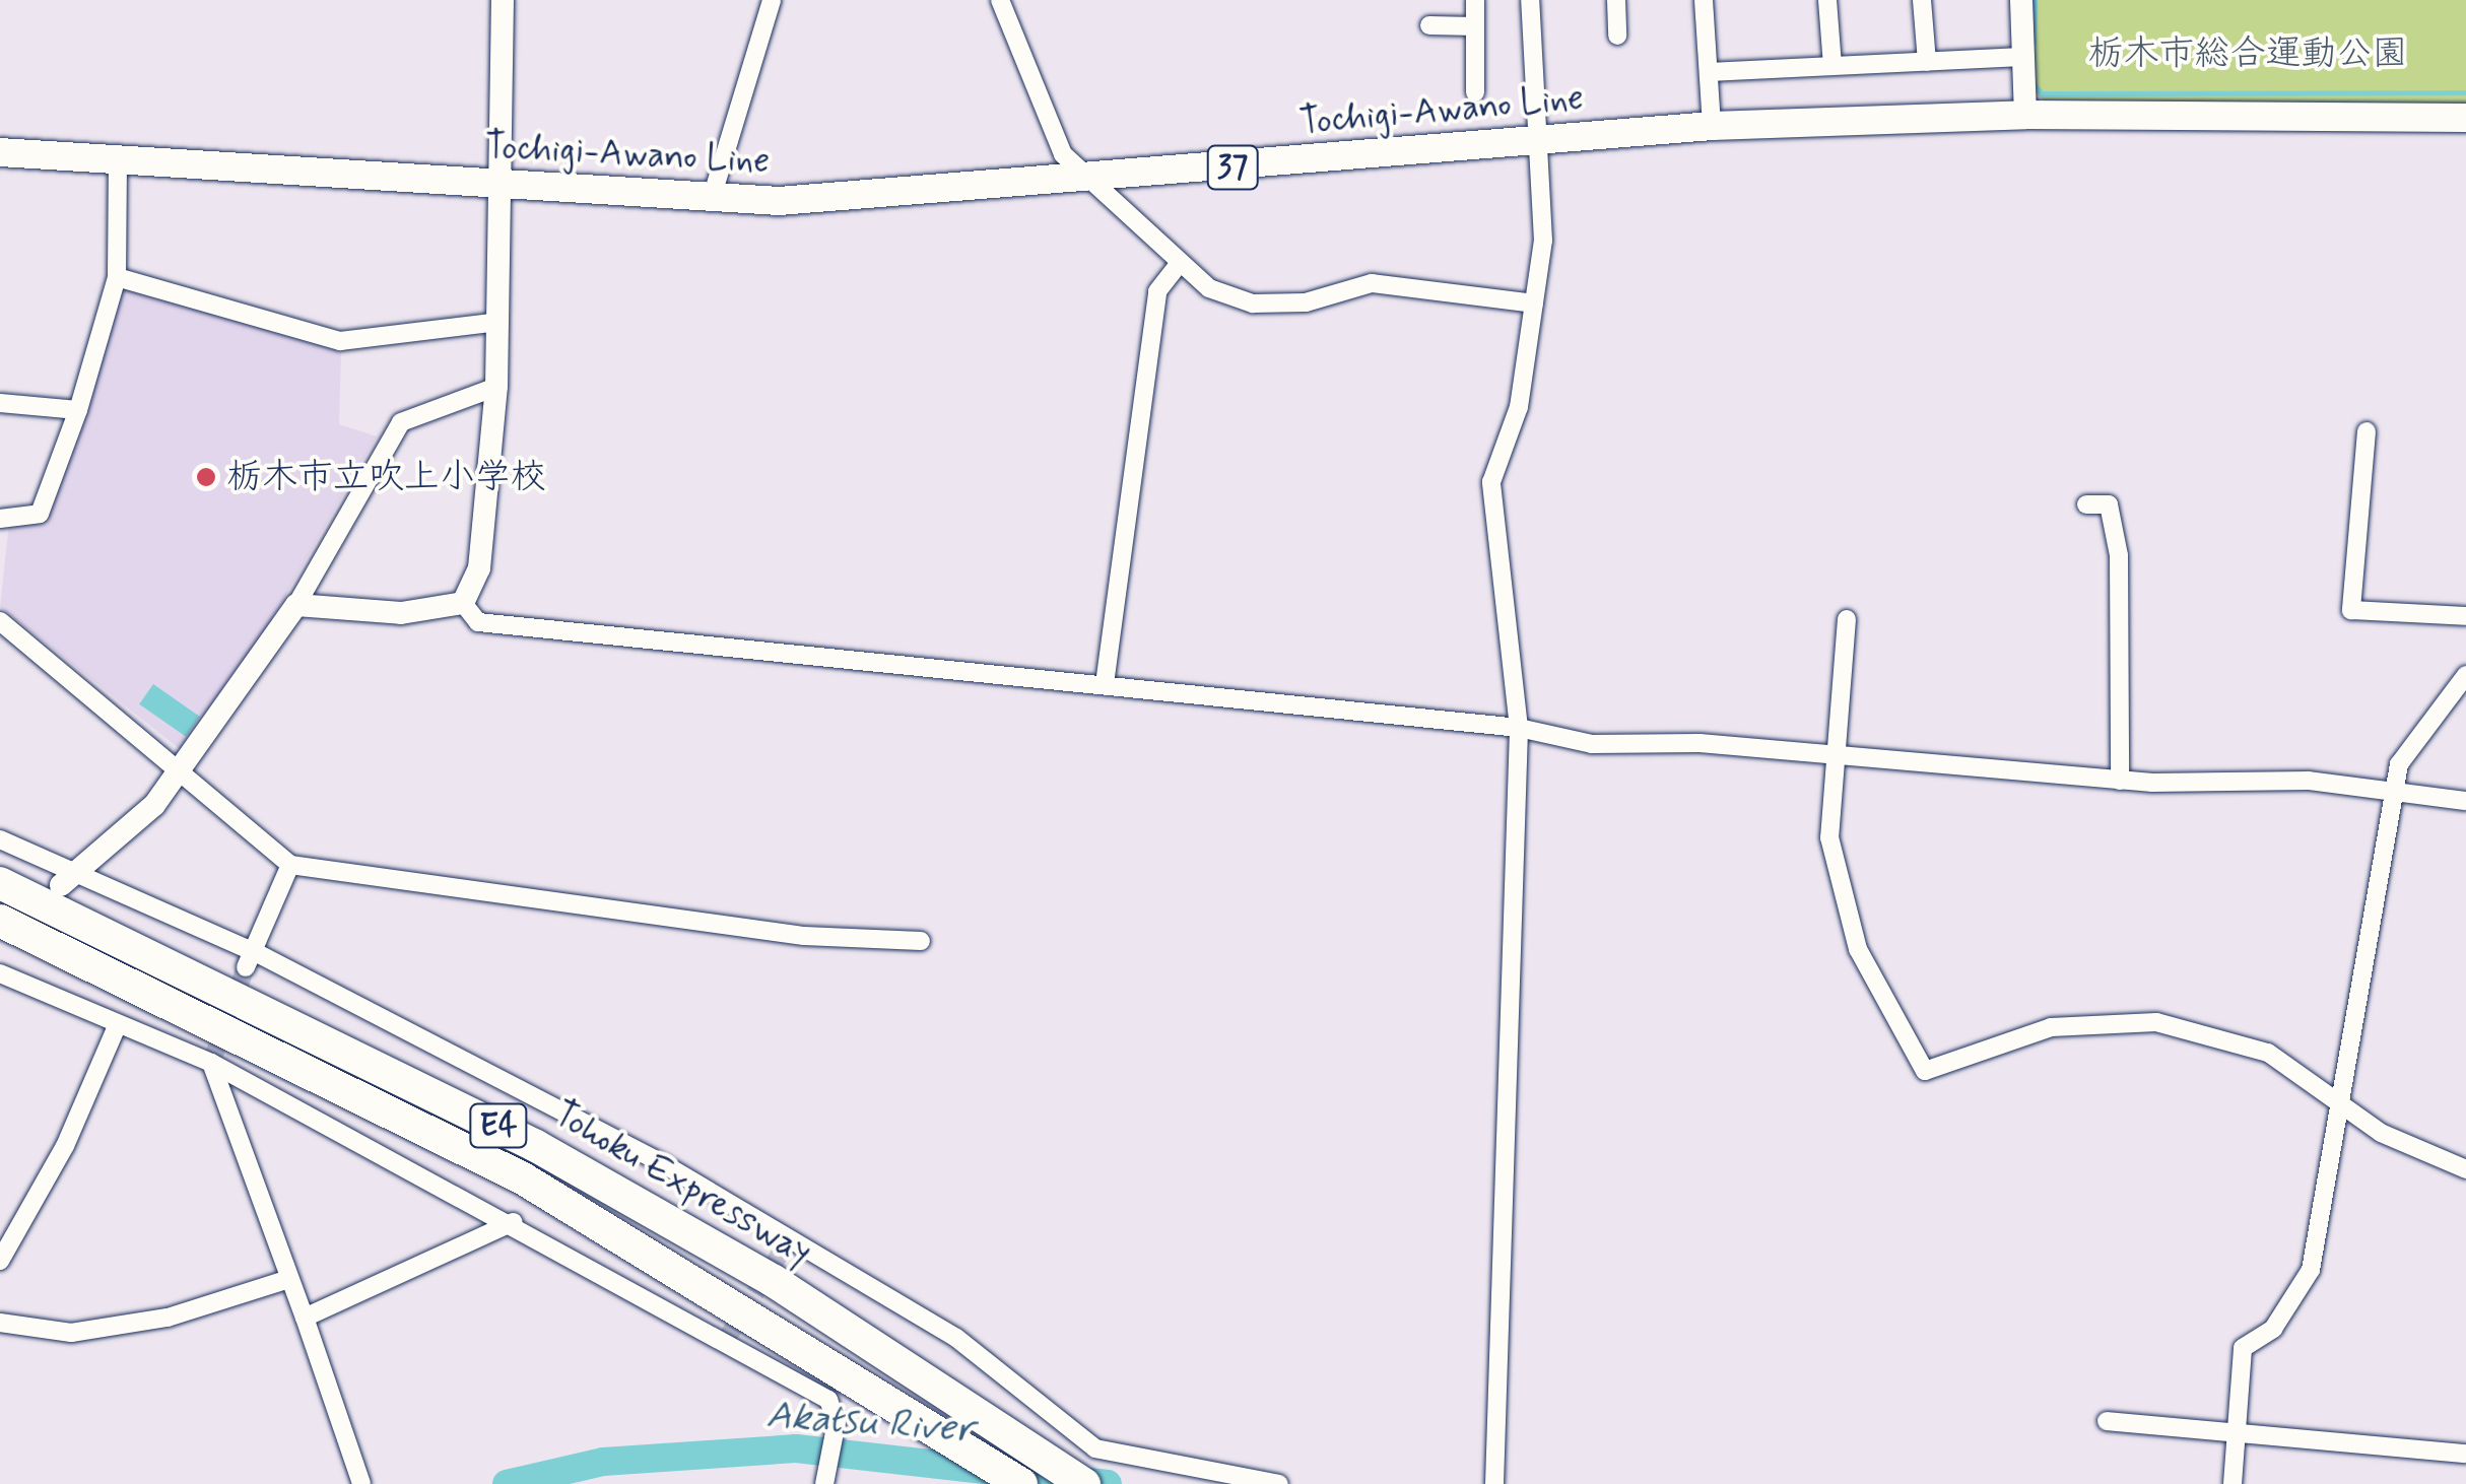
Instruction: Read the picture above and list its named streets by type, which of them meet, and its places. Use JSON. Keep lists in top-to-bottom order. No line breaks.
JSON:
{"streets":{"highway":["E4","Tohoku Expressway"],"main road":["Tochigi-Awano Line","37"]},"water":["Akatsu River"],"parks":["栃木市総合運動公園"],"places":["栃木市立吹上小学校"]}
